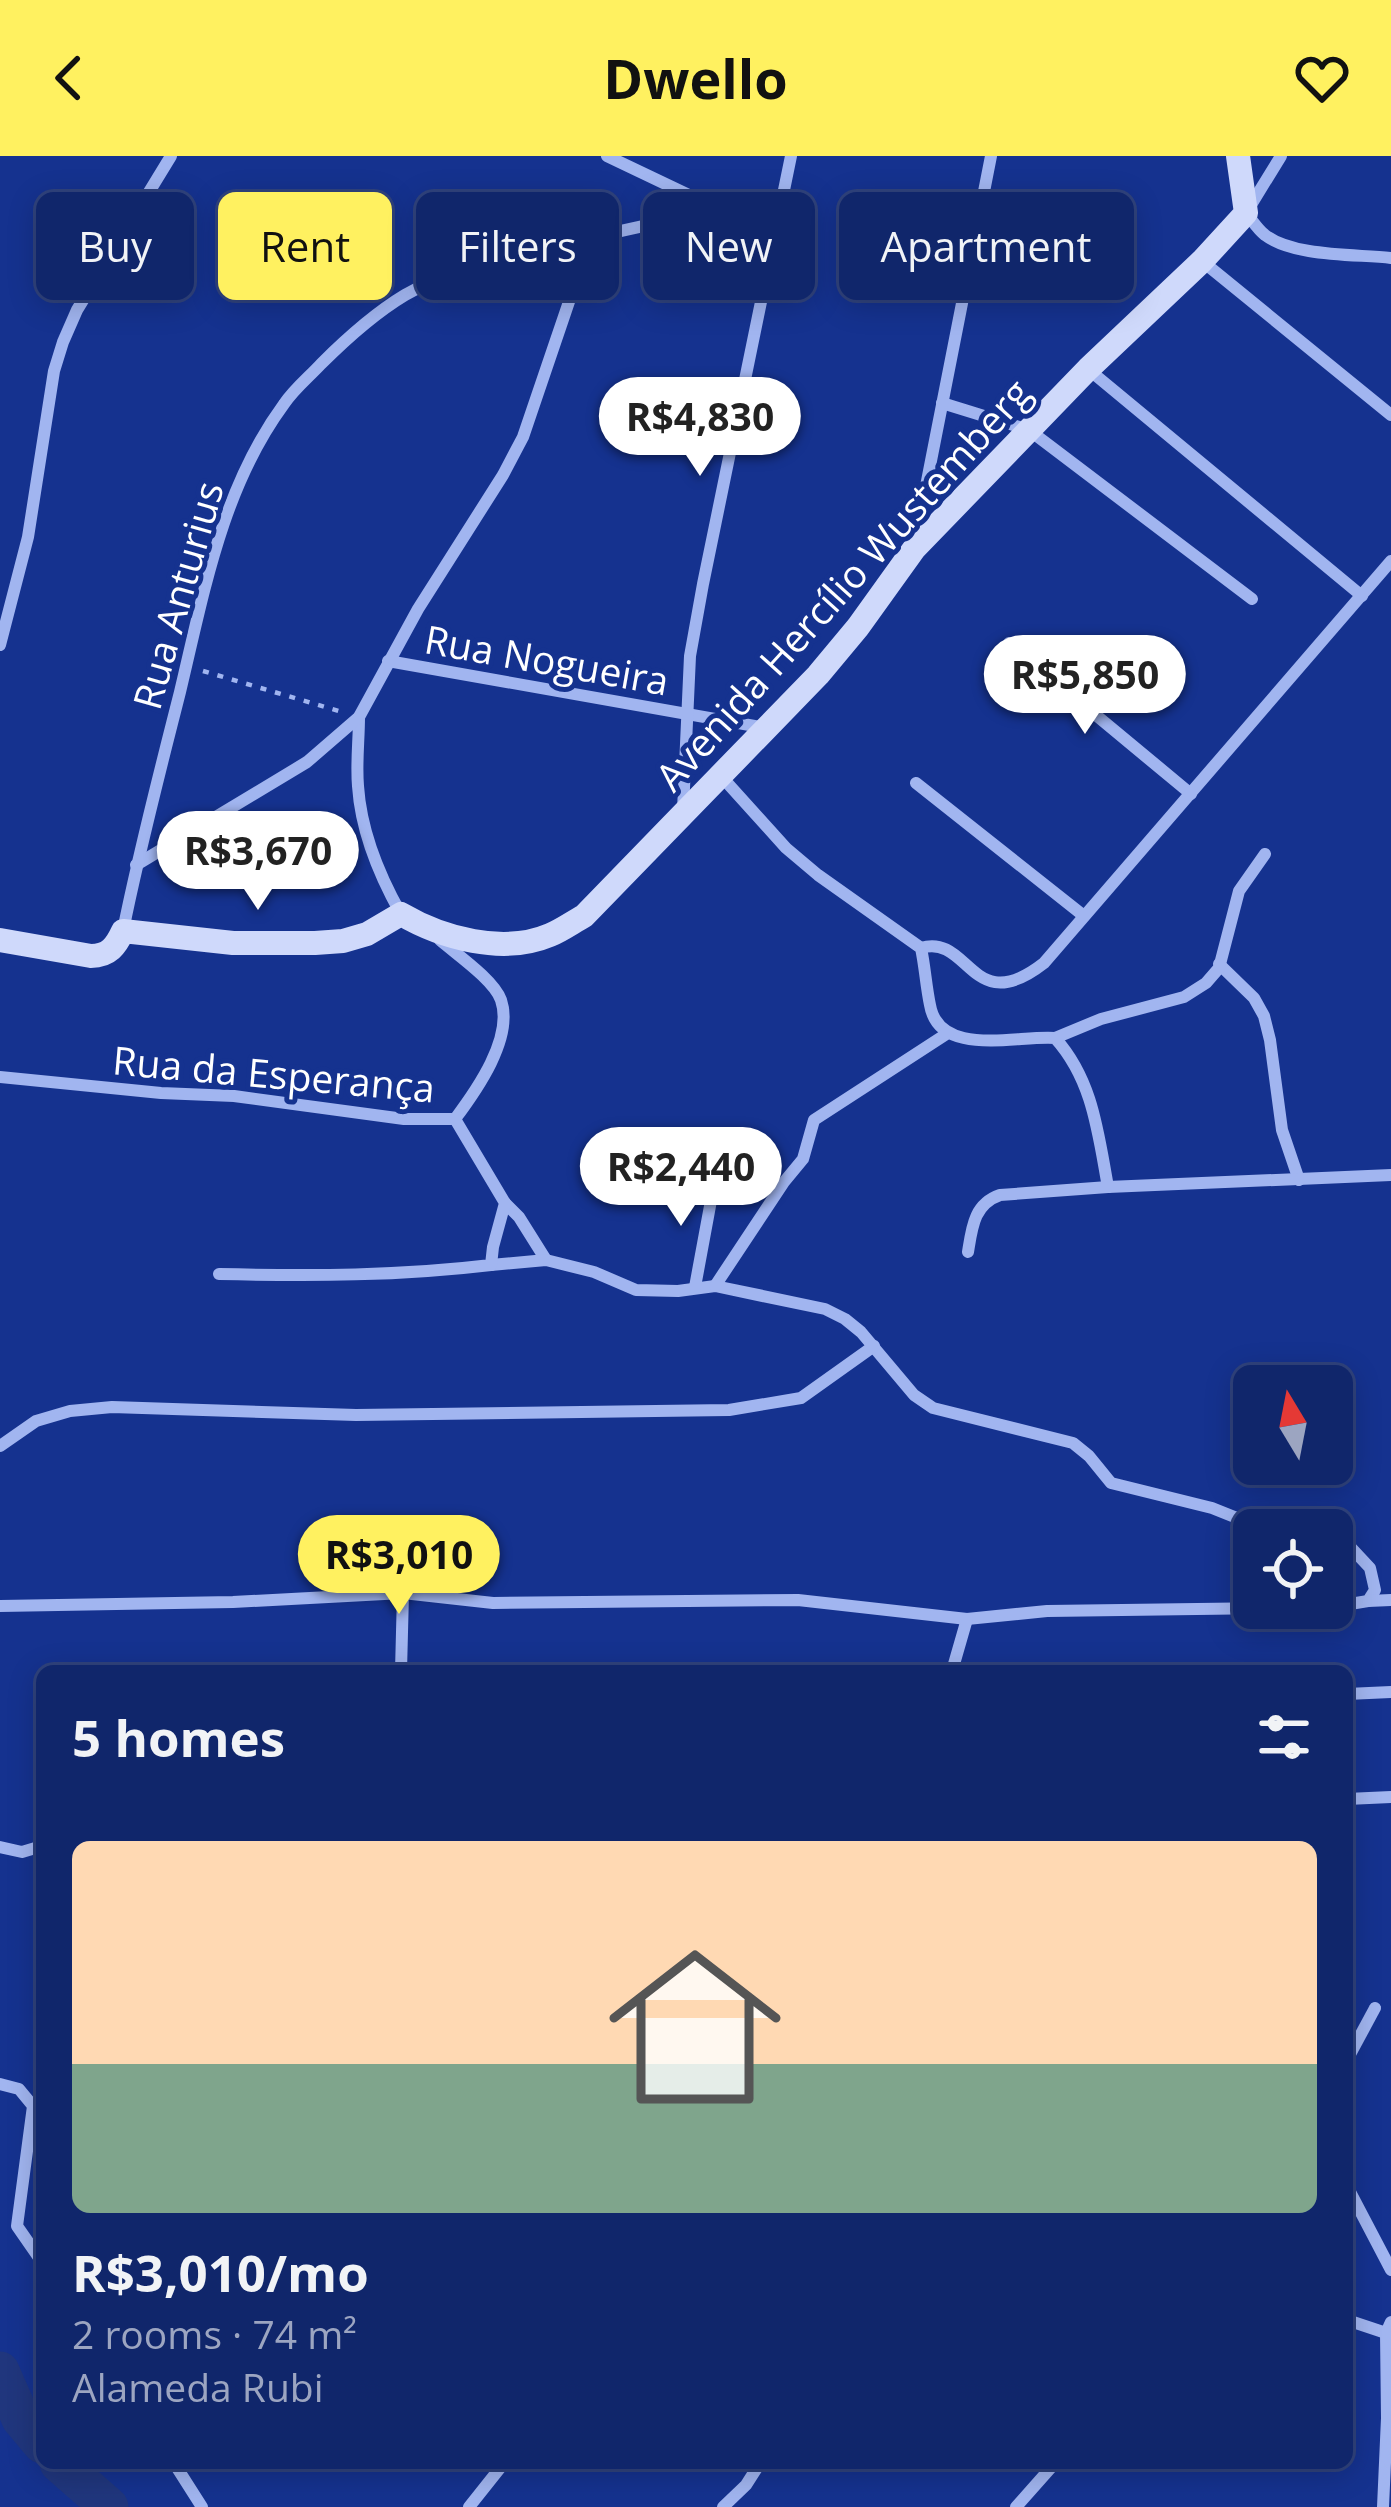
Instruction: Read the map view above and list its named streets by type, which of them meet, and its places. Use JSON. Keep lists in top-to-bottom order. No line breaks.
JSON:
{"streets":{"street":["Avenida Hercílio Wustemberg","Rua Anturius","Rua Nogueira","Rua da Esperança"]},"crossings":[["Avenida Hercílio Wustemberg","Rua Nogueira"],["Avenida Hercílio Wustemberg","Rua da Esperança"],["Rua Nogueira","Rua da Esperança"]],"north":"top","page":{"header":"Dwello","chip":["Buy","Rent","Filters","New","Apartment"],"price":["R$4,830","R$5,850","R$3,670","R$2,440","R$3,010"],"heading":"5 homes","list":[{"name":"R$3,010/mo","note":"2 rooms · 74 m² · Alameda Rubi"}]}}
